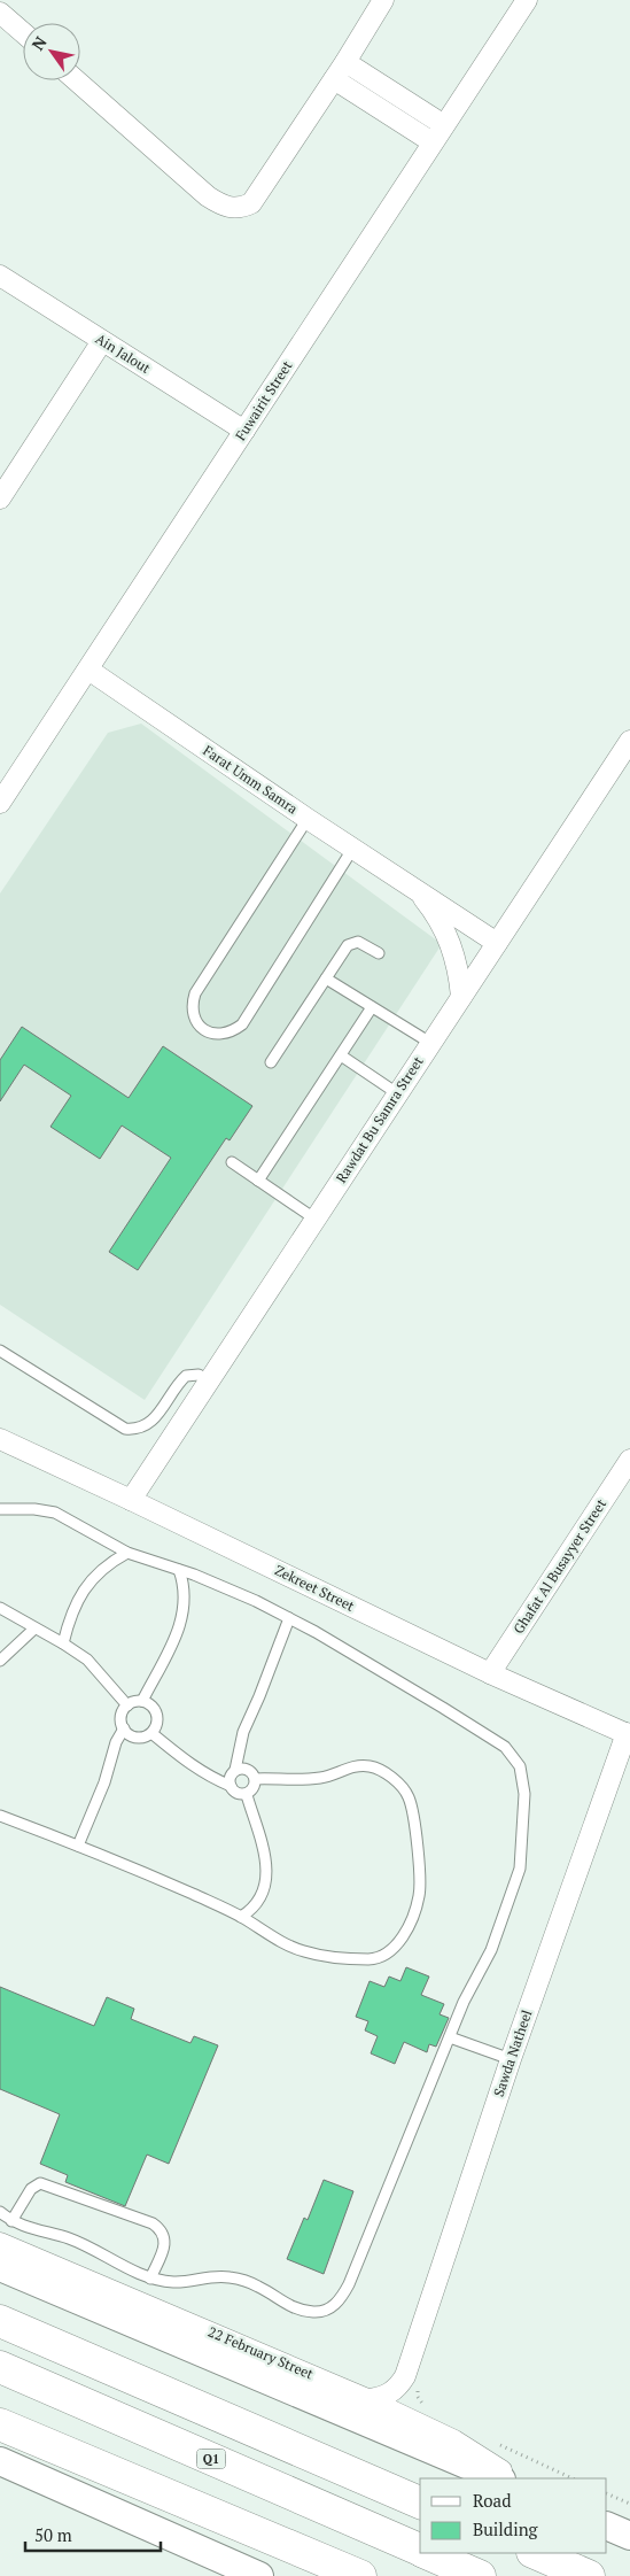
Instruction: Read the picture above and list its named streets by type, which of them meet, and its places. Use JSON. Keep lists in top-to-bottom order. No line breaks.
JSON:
{"streets":{"highway":["Q1"],"main road":["22 February Street"],"street":["Ain Jalout","Fuwairit Street","Farat Umm Samra","Rawdat Bu Samra Street","Ghafat Al Busayyer Street","Zekreet Street","Sawda Natheel"]},"crossings":[["Ain Jalout","Fuwairit Street"],["Fuwairit Street","Farat Umm Samra"],["Farat Umm Samra","Rawdat Bu Samra Street"],["Rawdat Bu Samra Street","Zekreet Street"],["Ghafat Al Busayyer Street","Zekreet Street"],["Zekreet Street","Sawda Natheel"],["Sawda Natheel","22 February Street"]],"legend":["Road","Building"],"scale_bar":"50 m","north":"top left"}
